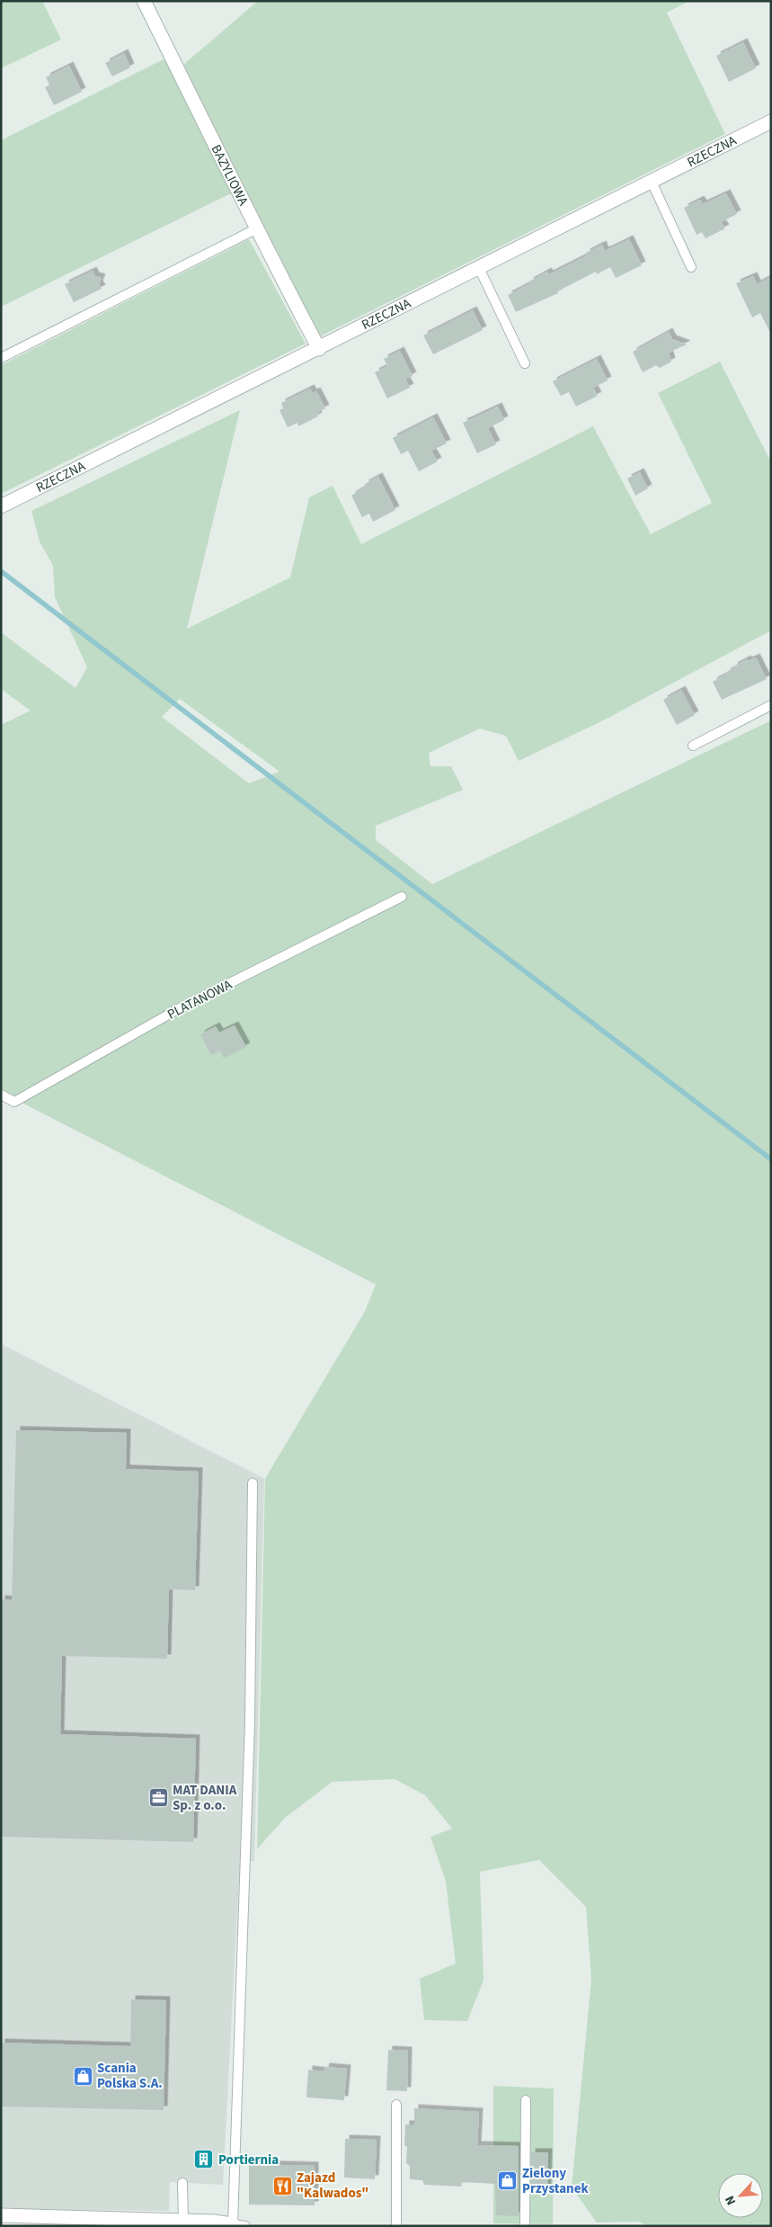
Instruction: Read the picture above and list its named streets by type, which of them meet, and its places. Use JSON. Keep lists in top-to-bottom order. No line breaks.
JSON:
{"streets":{"street":["RZECZNA","BAZYLIOWA"],"lane":["PLATANOWA"]},"crossings":[["RZECZNA","BAZYLIOWA"]],"places":{"office":["MAT DANIA Sp. z o.o."],"shop":["Scania Polska S.A.","Zielony Przystanek"],"building":["Portiernia"],"restaurant":["Zajazd \"Kalwados\""]},"north":"bottom left"}
